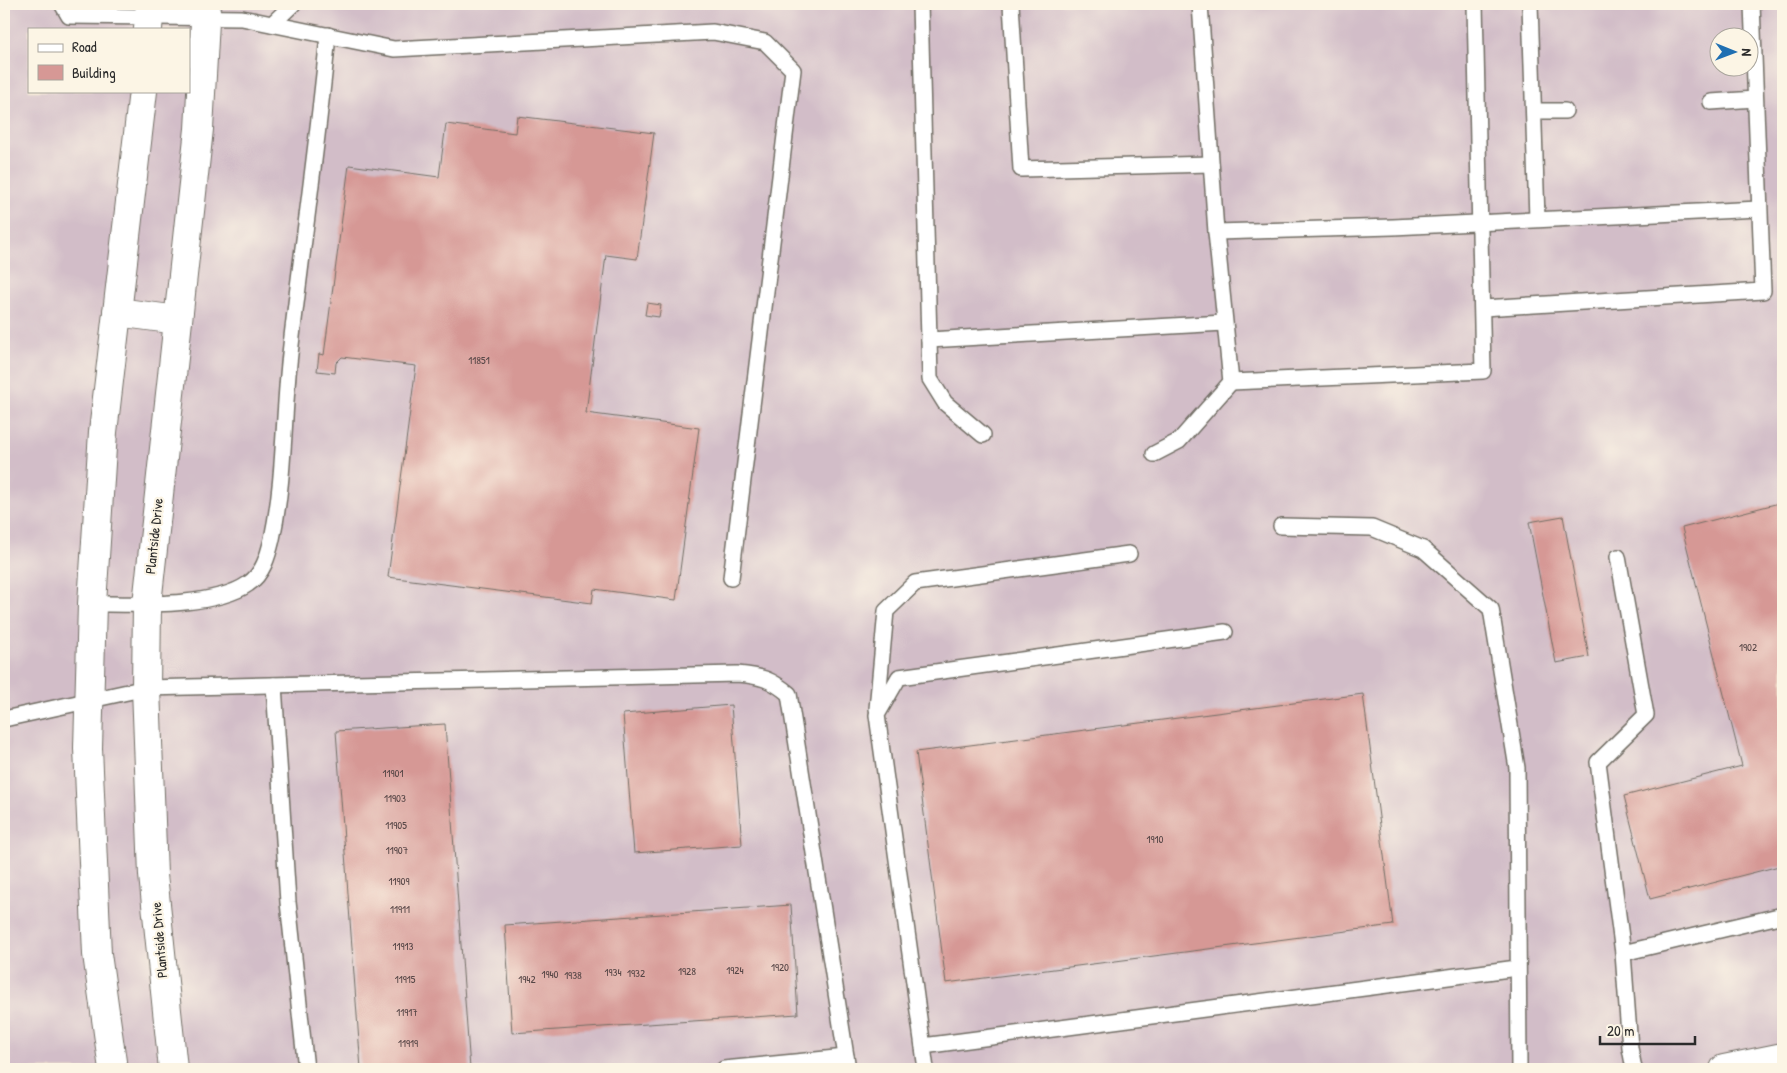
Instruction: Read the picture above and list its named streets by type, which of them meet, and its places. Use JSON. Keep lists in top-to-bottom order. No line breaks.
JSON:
{"streets":{"street":["Plantside Drive"]},"house_numbers":["11851","1902","11901","11903","11905","1910","11907","11909","11911","11913","1920","1924","1928","1934","1932","1940","1938","11915","1942","11917","11919"],"legend":["Road","Building"],"scale_bar":"20 m","north":"right"}
